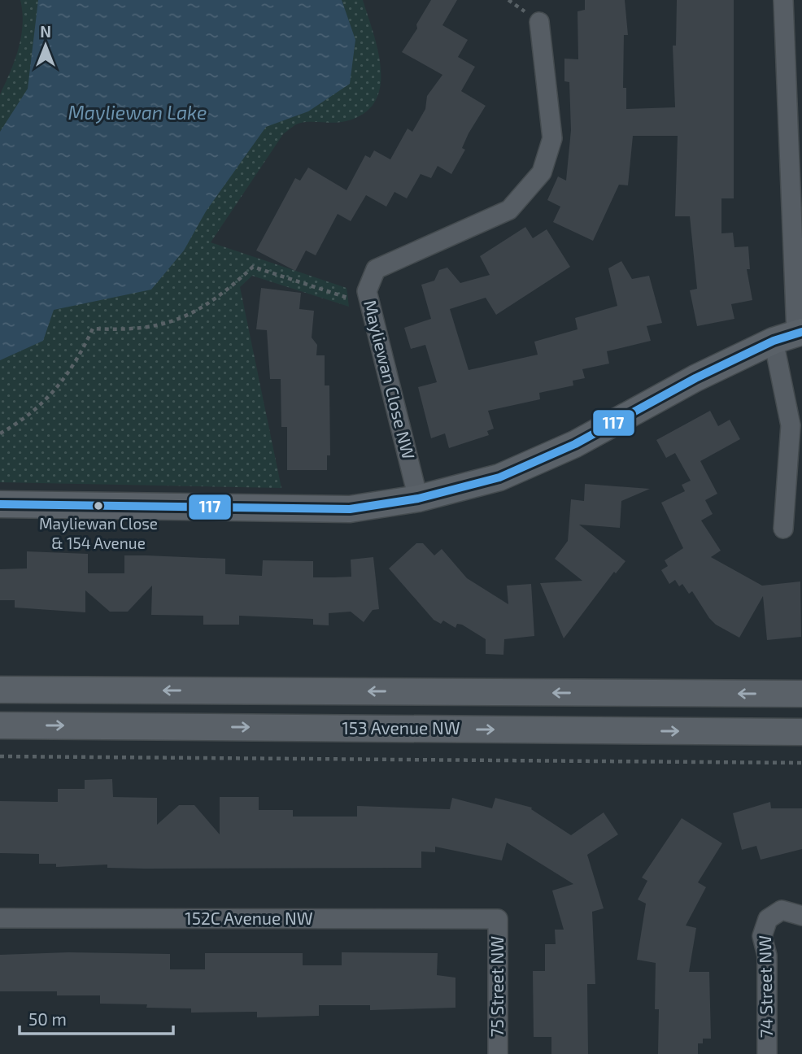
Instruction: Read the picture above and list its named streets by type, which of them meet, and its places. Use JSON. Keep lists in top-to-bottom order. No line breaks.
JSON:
{"streets":{"main road":["153 Avenue NW"],"street":["Mayliewan Close NW","152C Avenue NW","75 Street NW","74 Street NW"]},"crossings":[["152C Avenue NW","75 Street NW"]],"water":["Mayliewan Lake"],"places":["Mayliewan Close & 154 Avenue"],"lines":["transit line 117"],"scale_bar":"50 m","north":"top"}
